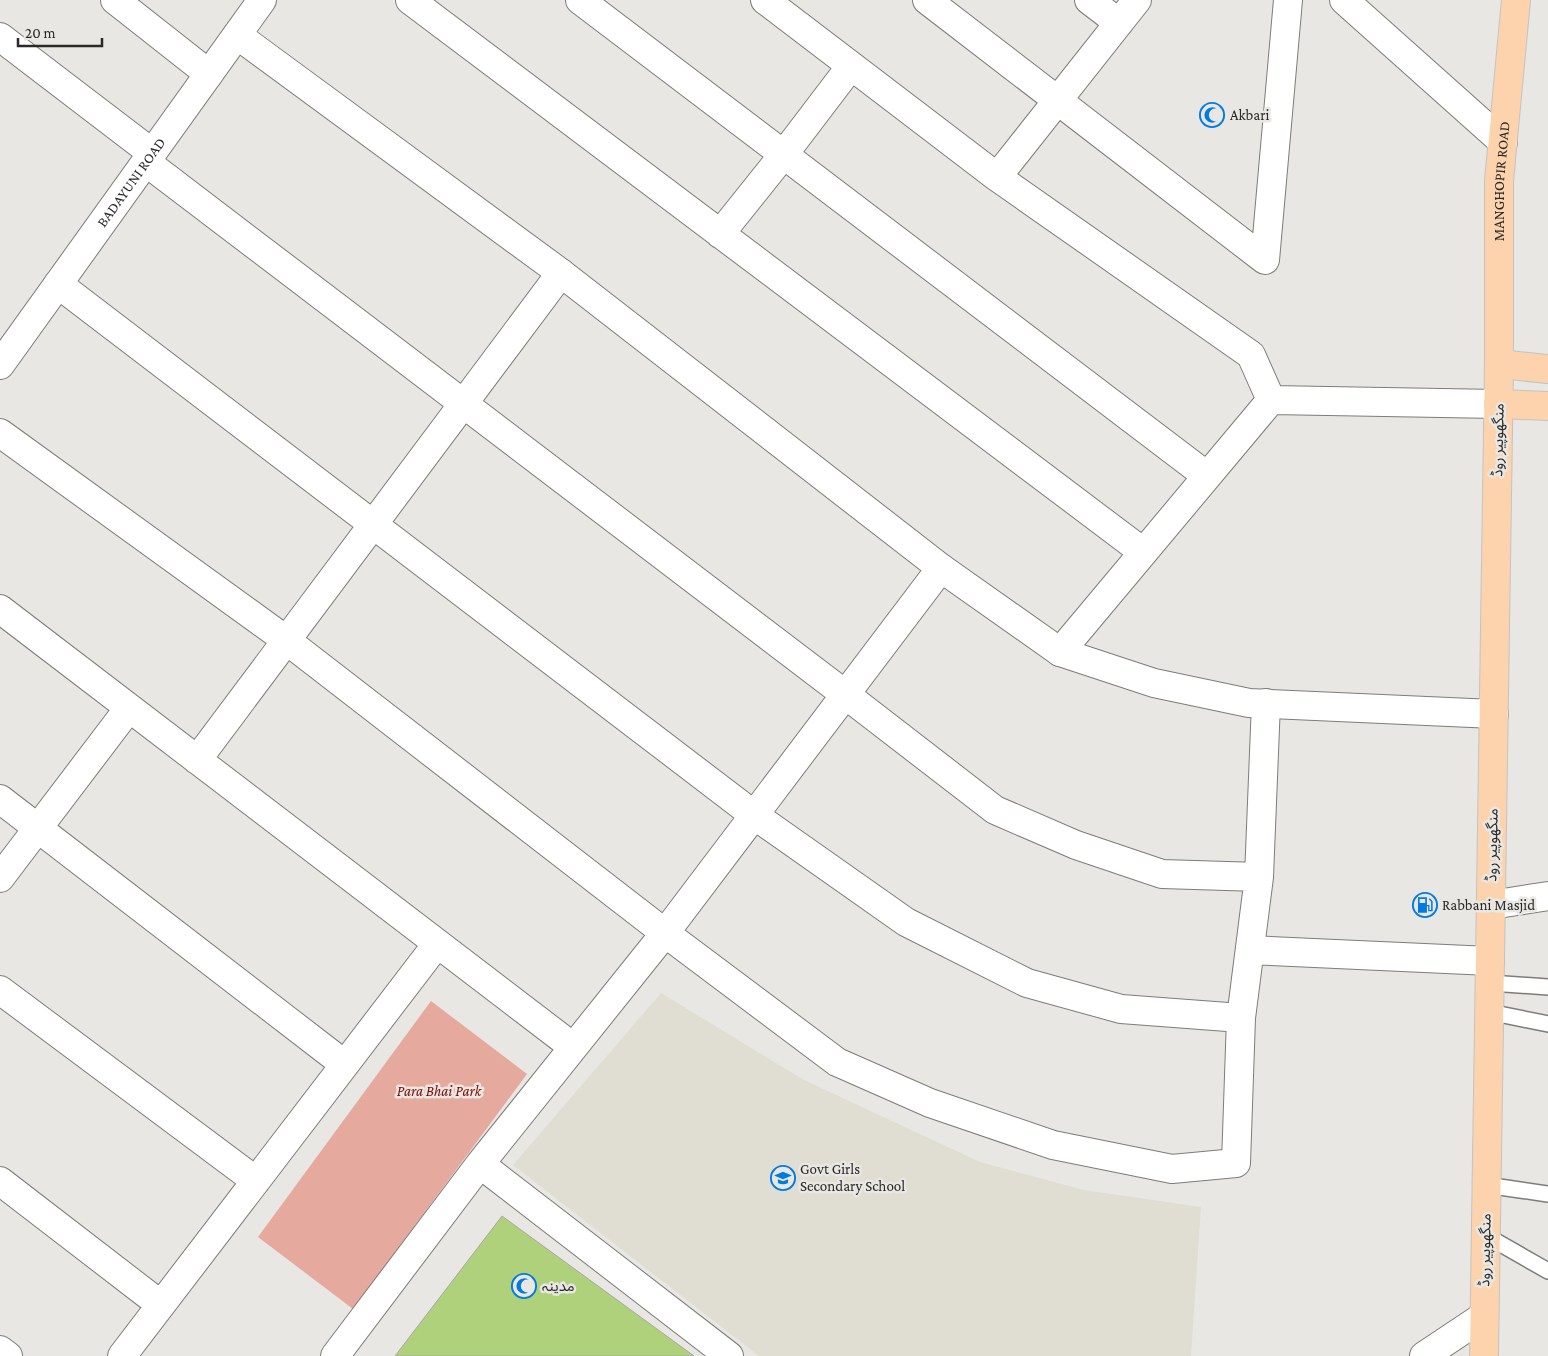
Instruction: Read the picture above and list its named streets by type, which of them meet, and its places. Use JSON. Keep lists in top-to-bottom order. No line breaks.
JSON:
{"streets":{"main road":["MANGHOPIR ROAD","منگھوپیر روڈ"],"street":["BADAYUNI ROAD"]},"crossings":[["MANGHOPIR ROAD","منگھوپیر روڈ"]],"parks":["Para Bhai Park"],"places":{"mosque":["Akbari","مدینہ"],"fuel station":["Rabbani Masjid"],"school or university":["Govt Girls Secondary School"]},"scale_bar":"20 m"}
